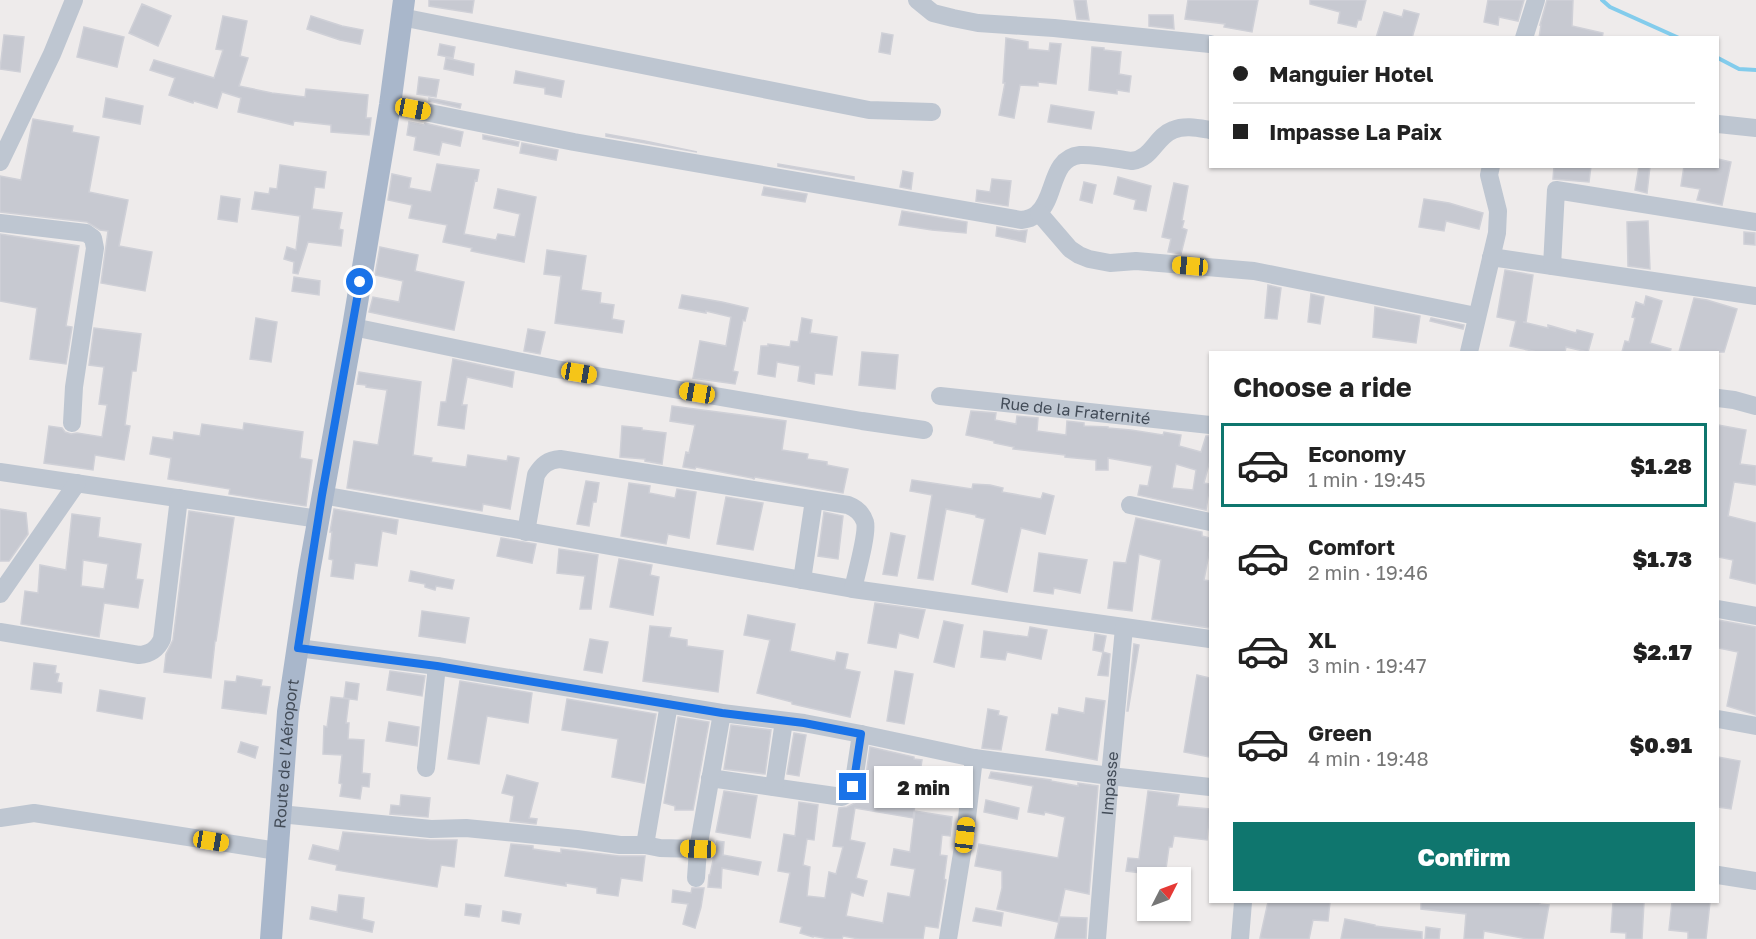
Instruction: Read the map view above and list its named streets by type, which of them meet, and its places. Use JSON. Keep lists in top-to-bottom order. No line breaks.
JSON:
{"streets":{"main road":["Route de l’Aéroport"],"street":["Rue de la Fraternité","Impasse"]},"north":"top right","page":{"banner":["Manguier Hotel","Impasse La Paix"],"heading":"Choose a ride","list":[{"name":"Economy","note":"1 min · 19:45","value":"$1.28"},{"name":"Comfort","note":"2 min · 19:46","value":"$1.73"},{"name":"XL","note":"3 min · 19:47","value":"$2.17"},{"name":"Green","note":"4 min · 19:48","value":"$0.91"}],"bubble":"2 min","buttons":"Confirm"}}
